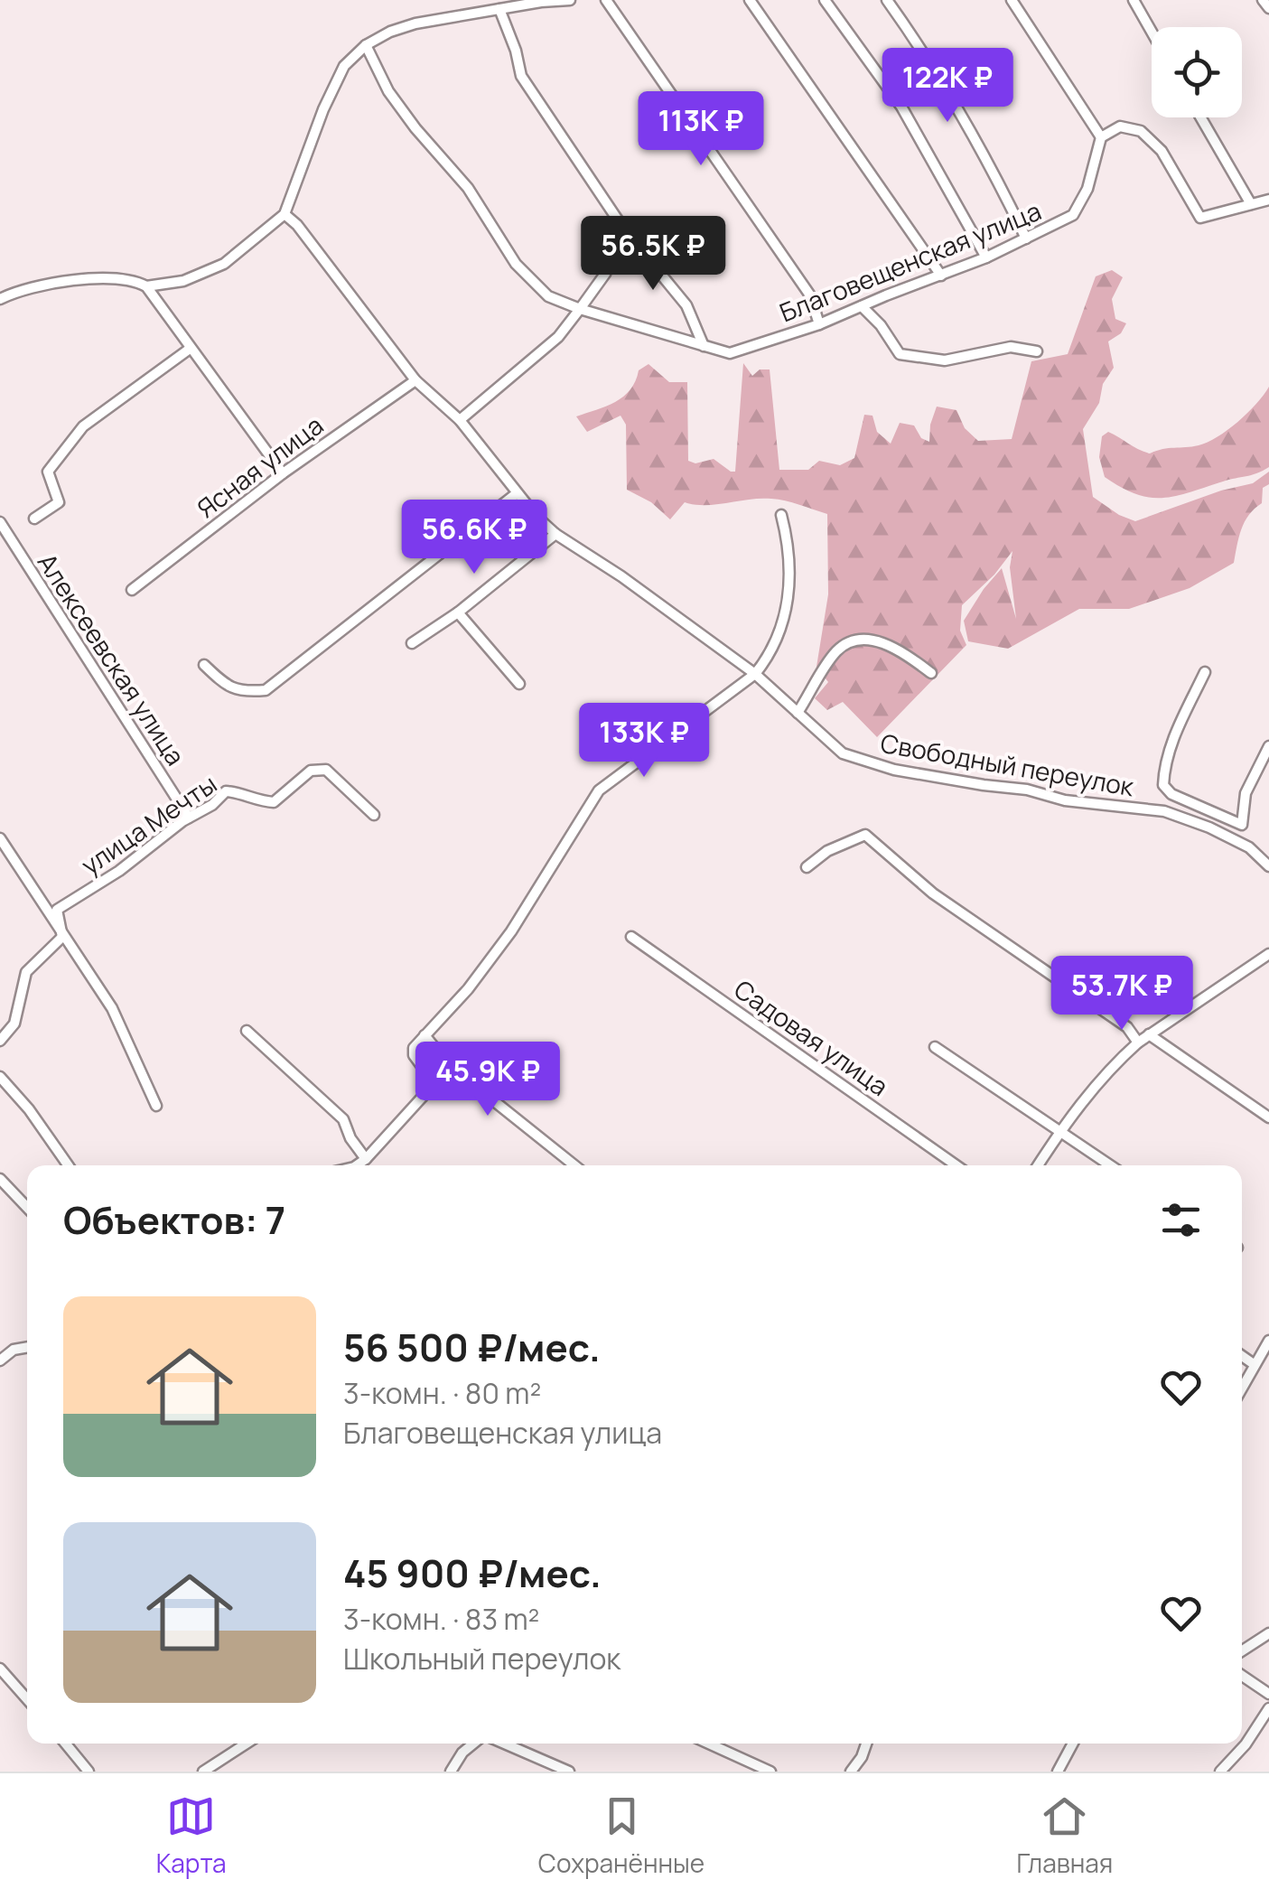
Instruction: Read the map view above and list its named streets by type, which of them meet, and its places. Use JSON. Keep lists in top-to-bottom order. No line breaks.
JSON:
{"streets":{"street":["Благовещенская улица","Ясная улица","Алексеевская улица","Свободный переулок","улица Мечты","Садовая улица"]},"crossings":[["Ясная улица","Свободный переулок"],["Алексеевская улица","улица Мечты"]],"page":{"price":["122K ₽","113K ₽","56.5K ₽","56.6K ₽","133K ₽","53.7K ₽","45.9K ₽"],"heading":"Объектов: 7","list":[{"name":"56 500 ₽/мес.","note":"3-комн. · 80 m² · Благовещенская улица"},{"name":"45 900 ₽/мес.","note":"3-комн. · 83 m² · Школьный переулок"}],"tabs":["Карта","Сохранённые","Главная"]}}
